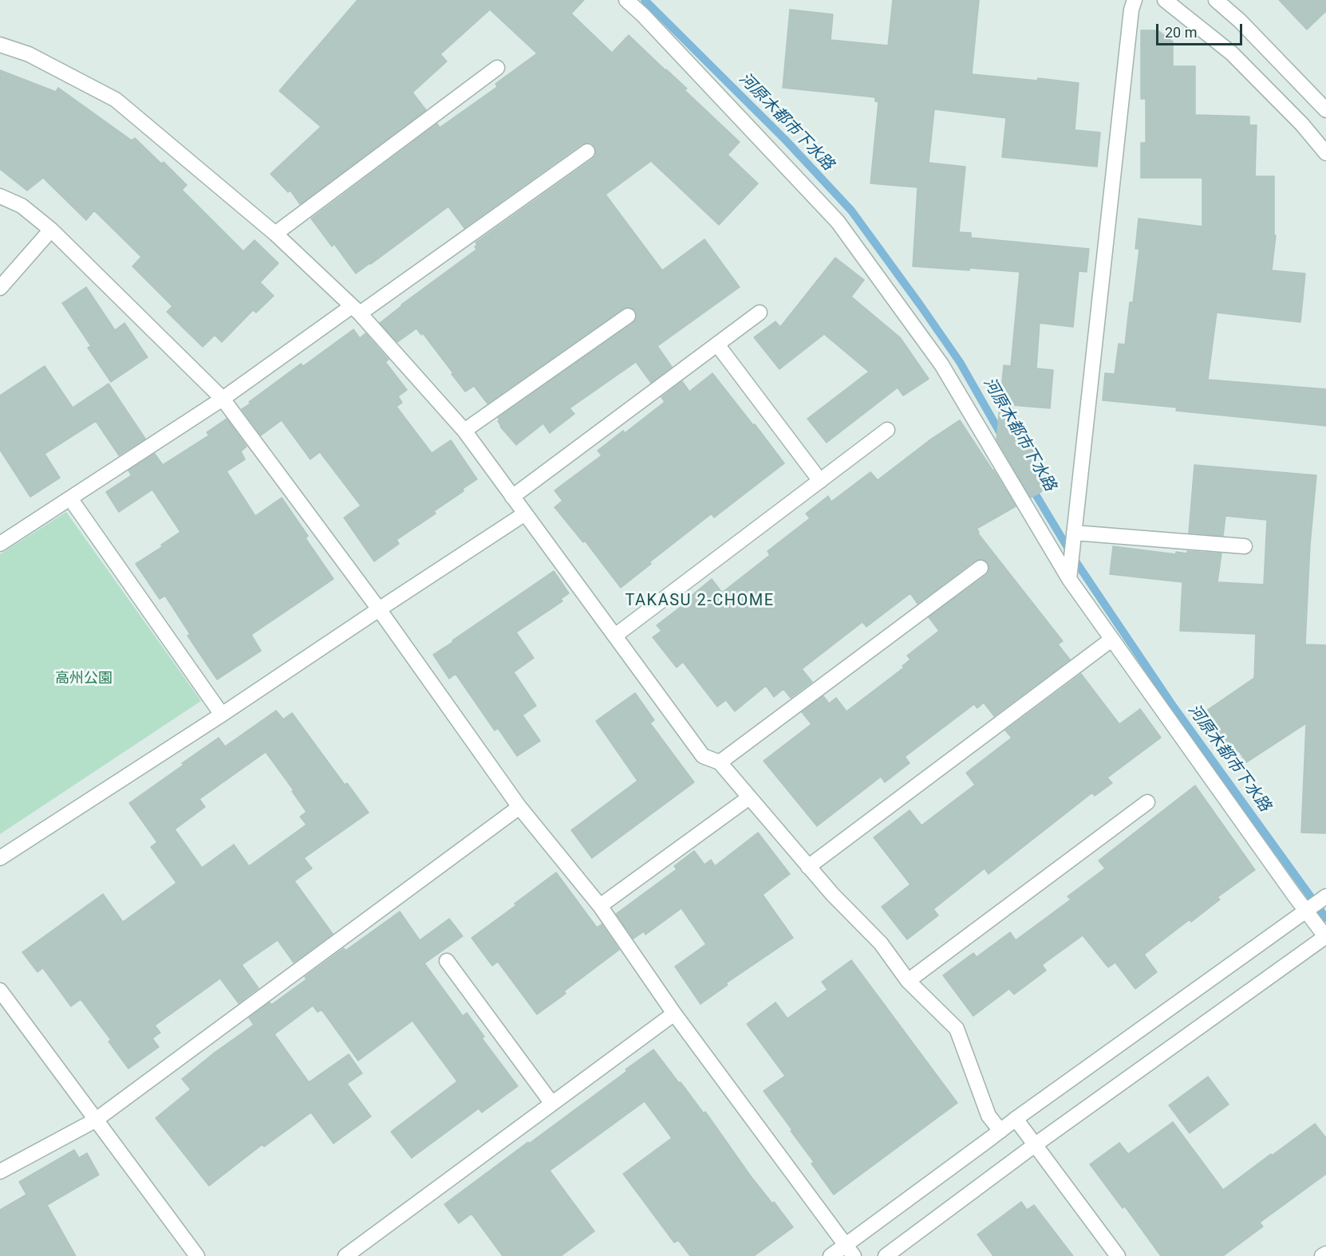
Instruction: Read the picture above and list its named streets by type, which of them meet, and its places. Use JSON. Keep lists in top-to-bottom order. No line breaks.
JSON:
{"districts":["TAKASU 2-CHOME"],"water":["河原木都市下水路"],"parks":["高州公園"],"scale_bar":"20 m"}
